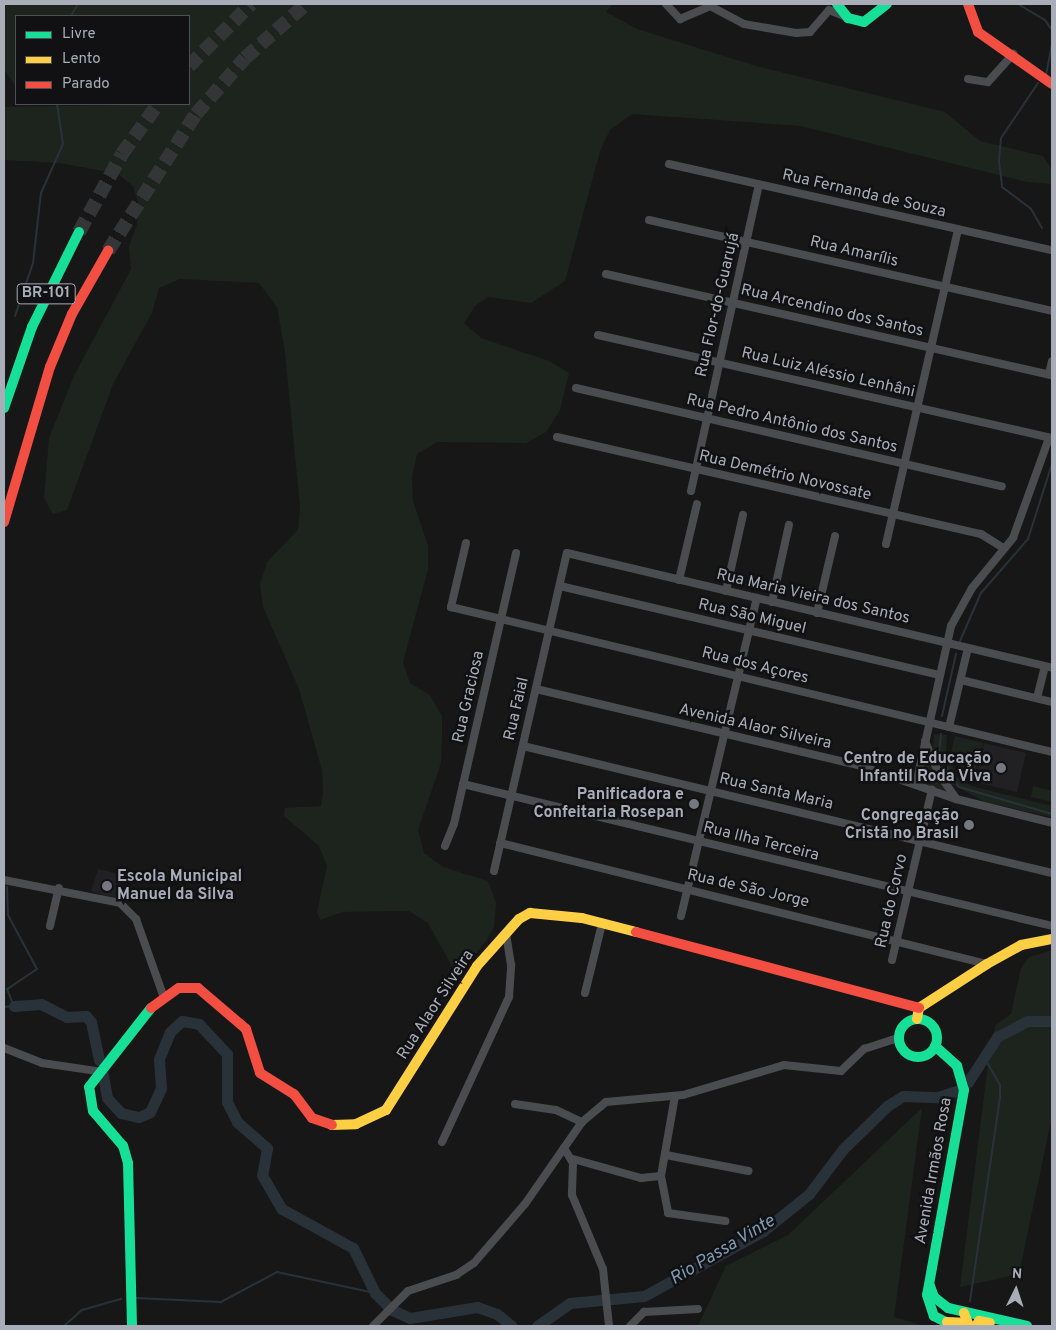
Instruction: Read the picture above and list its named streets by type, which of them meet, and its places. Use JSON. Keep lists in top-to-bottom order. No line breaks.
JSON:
{"streets":{"main road":["BR-101","Rua Alaor Silveira","Avenida Irmãos Rosa"],"street":["Rua Fernanda de Souza","Rua Amarílis","Rua Flor-do-Guarujá","Rua Arcendino dos Santos","Rua Luiz Aléssio Lenhâni","Rua Pedro Antônio dos Santos","Rua Demétrio Novossate","Rua Maria Vieira dos Santos","Rua São Miguel","Rua dos Açores","Rua Graciosa","Rua Faial","Avenida Alaor Silveira","Rua Santa Maria","Rua Ilha Terceira","Rua de São Jorge","Rua do Corvo"]},"crossings":[["Rua Fernanda de Souza","Rua Flor-do-Guarujá"],["Rua Amarílis","Rua Flor-do-Guarujá"],["Rua Flor-do-Guarujá","Rua Arcendino dos Santos"],["Rua Flor-do-Guarujá","Rua Luiz Aléssio Lenhâni"],["Rua Flor-do-Guarujá","Rua Pedro Antônio dos Santos"],["Rua Flor-do-Guarujá","Rua Demétrio Novossate"],["Rua Maria Vieira dos Santos","Rua Faial"],["Rua São Miguel","Rua Faial"],["Rua dos Açores","Rua Graciosa"],["Rua dos Açores","Rua Faial"],["Rua Graciosa","Rua Ilha Terceira"],["Rua Faial","Avenida Alaor Silveira"],["Rua Faial","Rua Santa Maria"],["Rua Faial","Rua Ilha Terceira"],["Rua Faial","Rua de São Jorge"],["Avenida Alaor Silveira","Rua do Corvo"],["Rua Santa Maria","Rua do Corvo"],["Rua Ilha Terceira","Rua do Corvo"],["Rua de São Jorge","Rua do Corvo"],["Rua Alaor Silveira","Avenida Irmãos Rosa"]],"water":["Rio Passa Vinte"],"places":["Centro de Educação Infantil Roda Viva","Panificadora e Confeitaria Rosepan","Congregação Cristã no Brasil","Escola Municipal Manuel da Silva"],"legend":["Livre","Lento","Parado"],"north":"top"}
